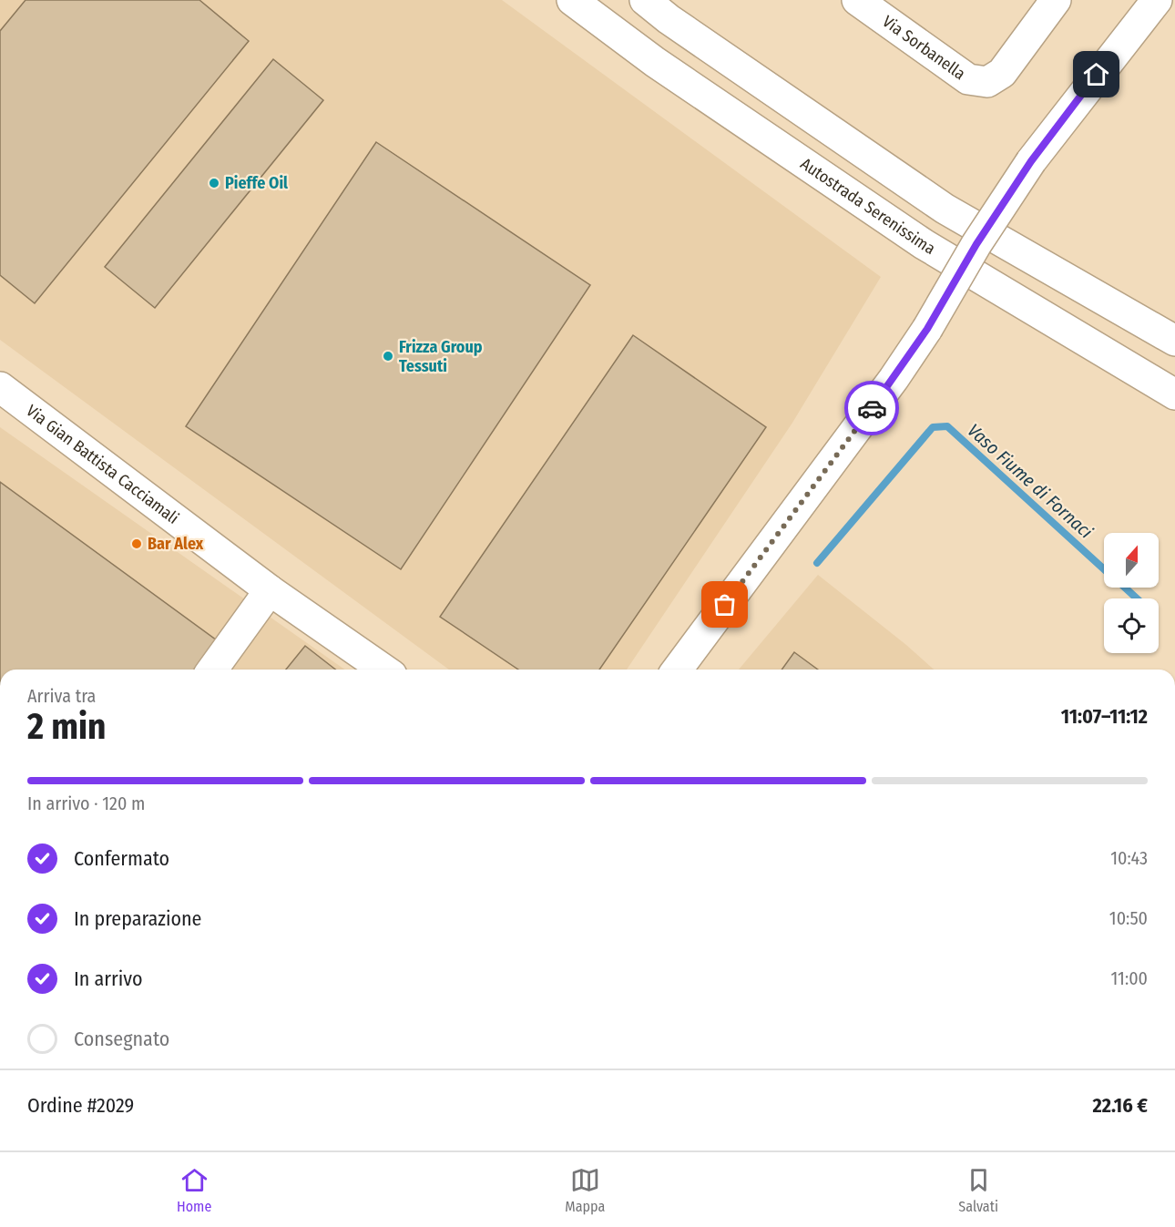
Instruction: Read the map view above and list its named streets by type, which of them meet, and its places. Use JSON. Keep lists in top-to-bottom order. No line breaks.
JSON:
{"streets":{"main road":["Via Sorbanella","Autostrada Serenissima","Via Gian Battista Cacciamali"]},"water":["Vaso Fiume di Fornaci"],"places":["Pieffe Oil","Frizza Group Tessuti","Bar Alex"],"north":"top","page":{"heading":["2 min","Arriva tra","11:07–11:12"],"panel":["Ordine #2029","22.16 €"],"bar":"In arrivo · 120 m","list":[["Confermato","10:43"],["In preparazione","10:50"],["In arrivo","11:00"],"Consegnato"],"tabs":["Home","Mappa","Salvati"]}}
